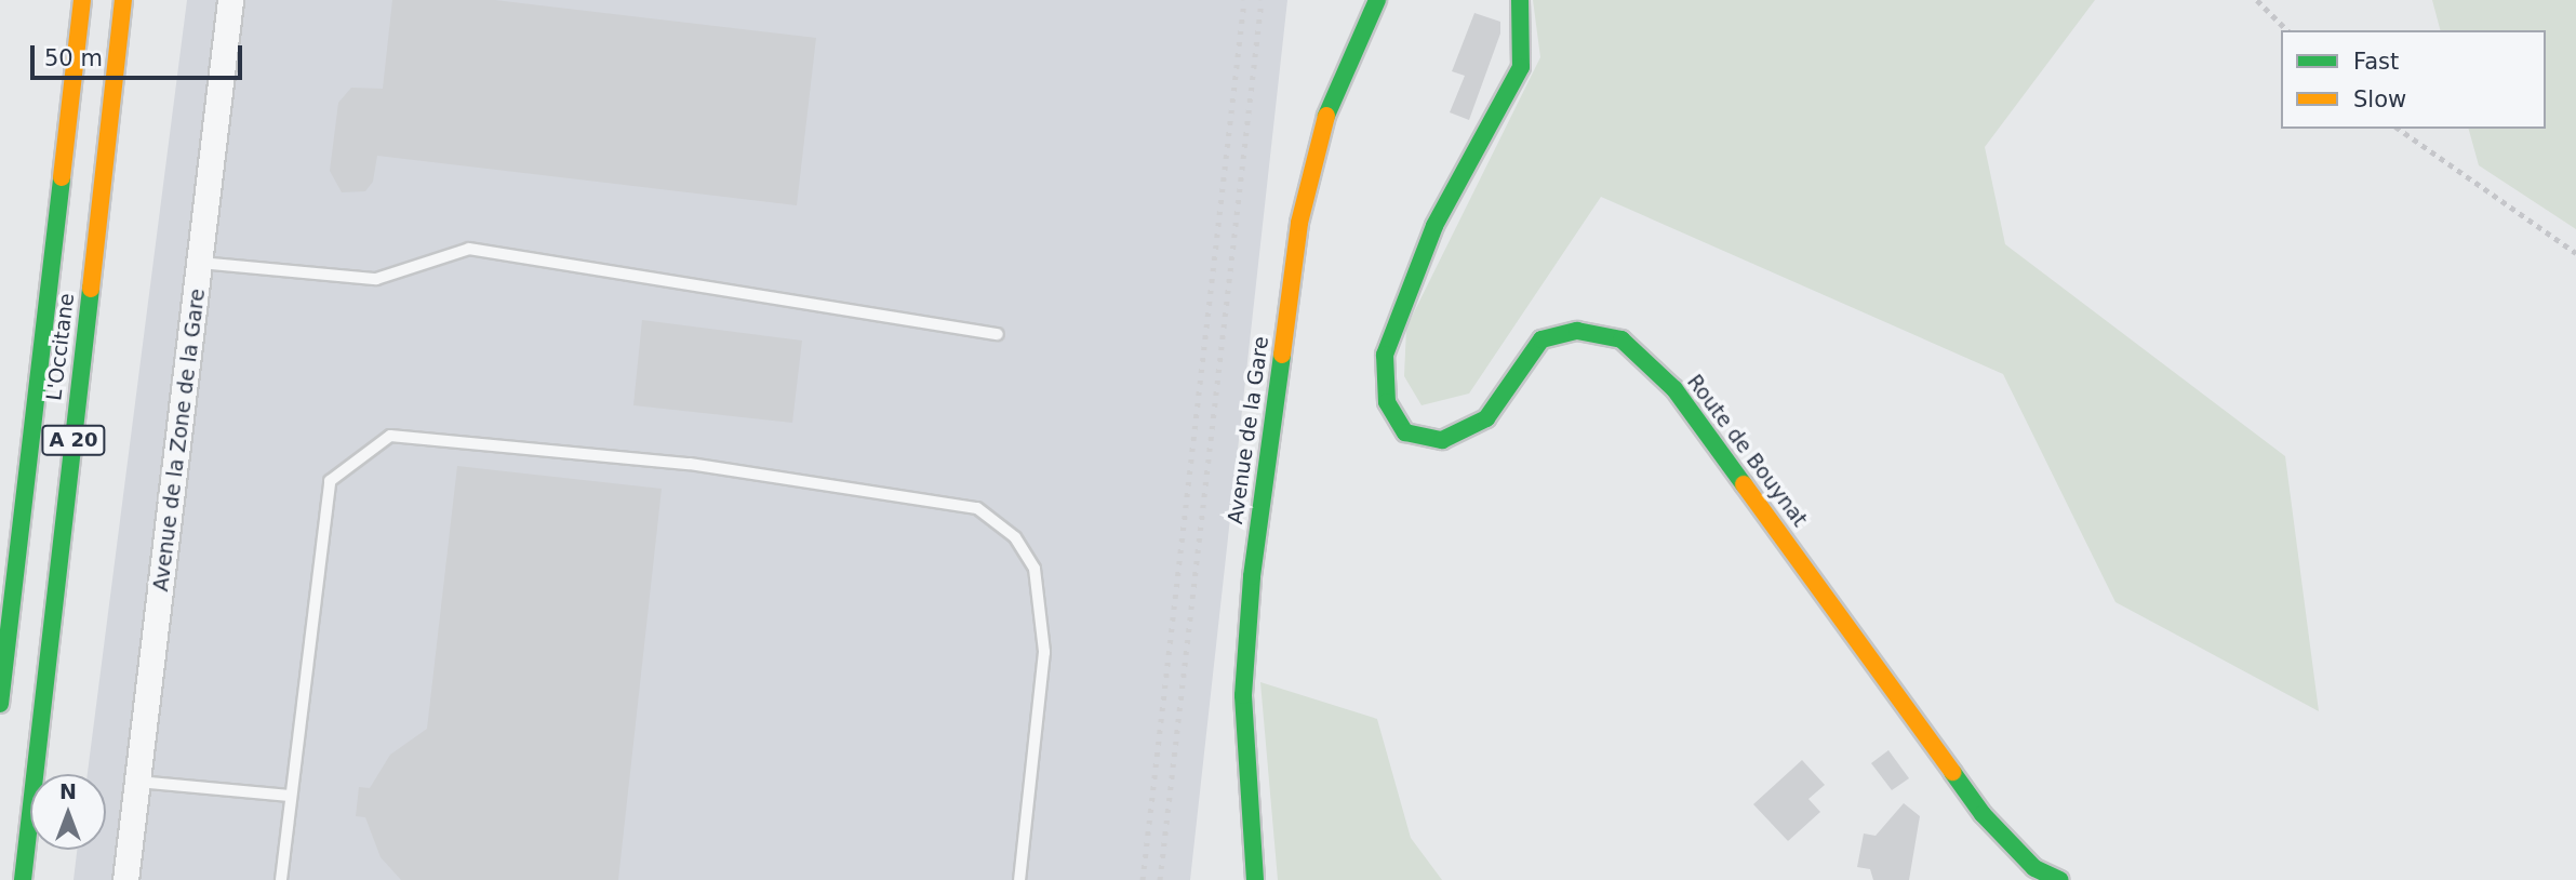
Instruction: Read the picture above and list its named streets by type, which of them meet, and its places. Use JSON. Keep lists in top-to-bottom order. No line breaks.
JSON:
{"streets":{"main road":["L'Occitane","Avenue de la Gare","A 20","Route de Bouynat"],"street":["Avenue de la Zone de la Gare"]},"legend":["Fast","Slow"],"scale_bar":"50 m","north":"top"}
